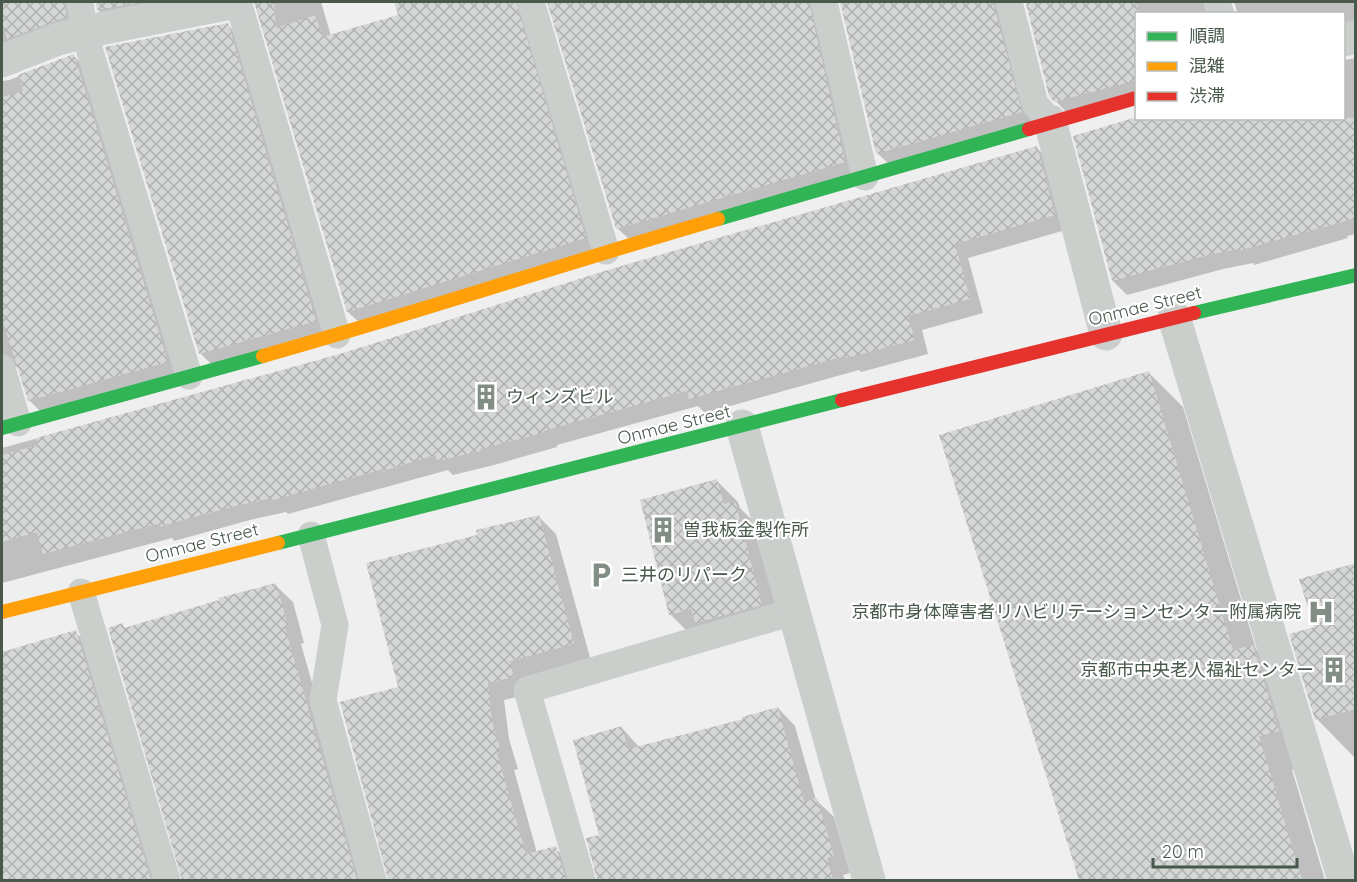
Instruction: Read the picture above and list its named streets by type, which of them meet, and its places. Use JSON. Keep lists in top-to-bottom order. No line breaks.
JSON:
{"streets":{"street":["Onmae Street"]},"places":{"building":["ウィンズビル","曽我板金製作所","京都市中央老人福祉センター"],"parking":["三井のリパーク"],"hospital":["京都市身体障害者リハビリテーションセンター附属病院"]},"legend":["順調","混雑","渋滞"],"scale_bar":"20 m"}
